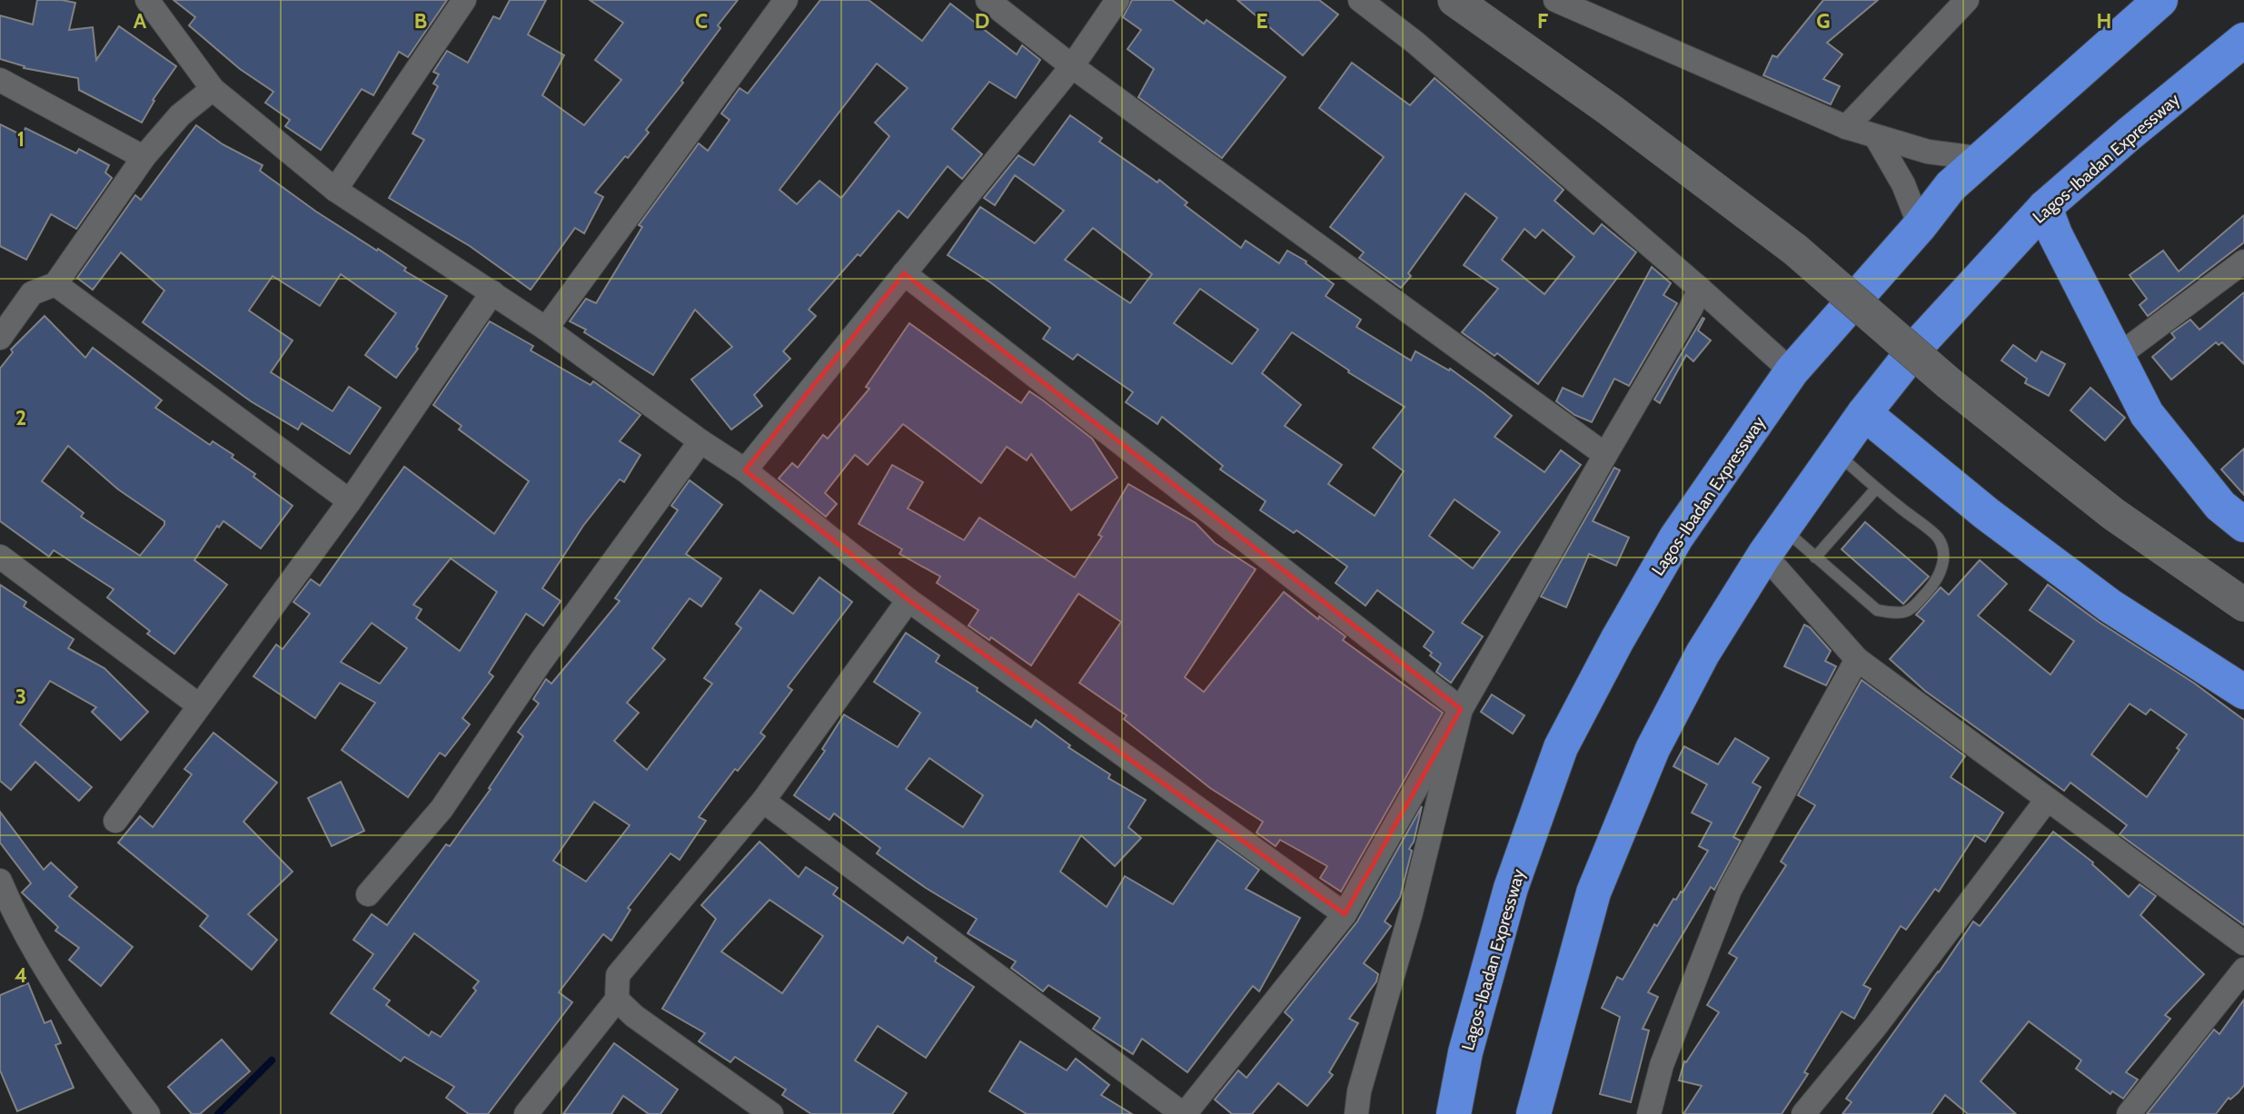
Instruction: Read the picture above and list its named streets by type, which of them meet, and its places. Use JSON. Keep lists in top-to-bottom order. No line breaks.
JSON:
{"streets":{"highway":["Lagos-Ibadan Expressway"]},"grid":{"columns":["A","B","C","D","E","F","G","H"],"rows":["1","2","3","4"]}}
